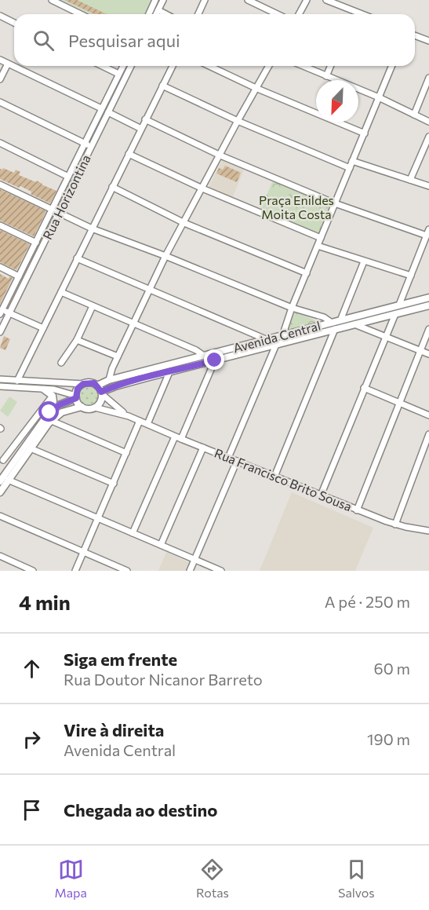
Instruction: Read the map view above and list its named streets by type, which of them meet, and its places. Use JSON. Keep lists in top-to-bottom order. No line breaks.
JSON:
{"streets":{"main road":["Avenida Central"],"street":["Rua Horizontina","Rua Francisco Brito Sousa"]},"parks":["Praça Enildes Moita Costa"],"north":"bottom left","page":{"search":"Pesquisar aqui","heading":["4 min","A pé · 250 m"],"list":[["Siga em frente","Rua Doutor Nicanor Barreto","60 m"],["Vire à direita","Avenida Central","190 m"],"Chegada ao destino"],"nav":["Mapa","Rotas","Salvos"]}}
